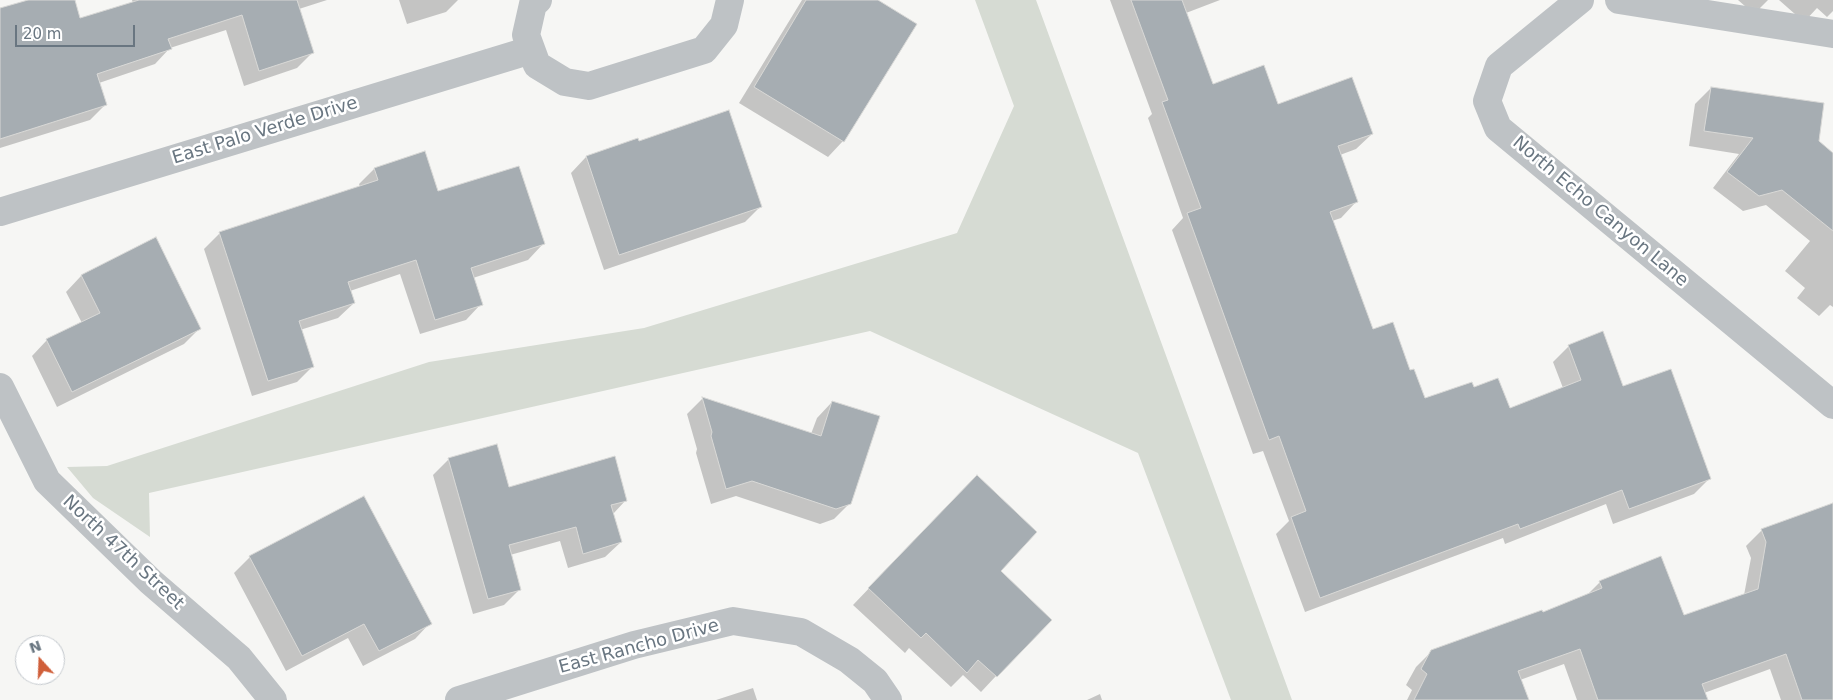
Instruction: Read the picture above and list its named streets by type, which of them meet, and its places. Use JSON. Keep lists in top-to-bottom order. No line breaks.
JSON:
{"streets":{"street":["East Palo Verde Drive","North Echo Canyon Lane","North 47th Street","East Rancho Drive"]},"scale_bar":"20 m","north":"top"}
